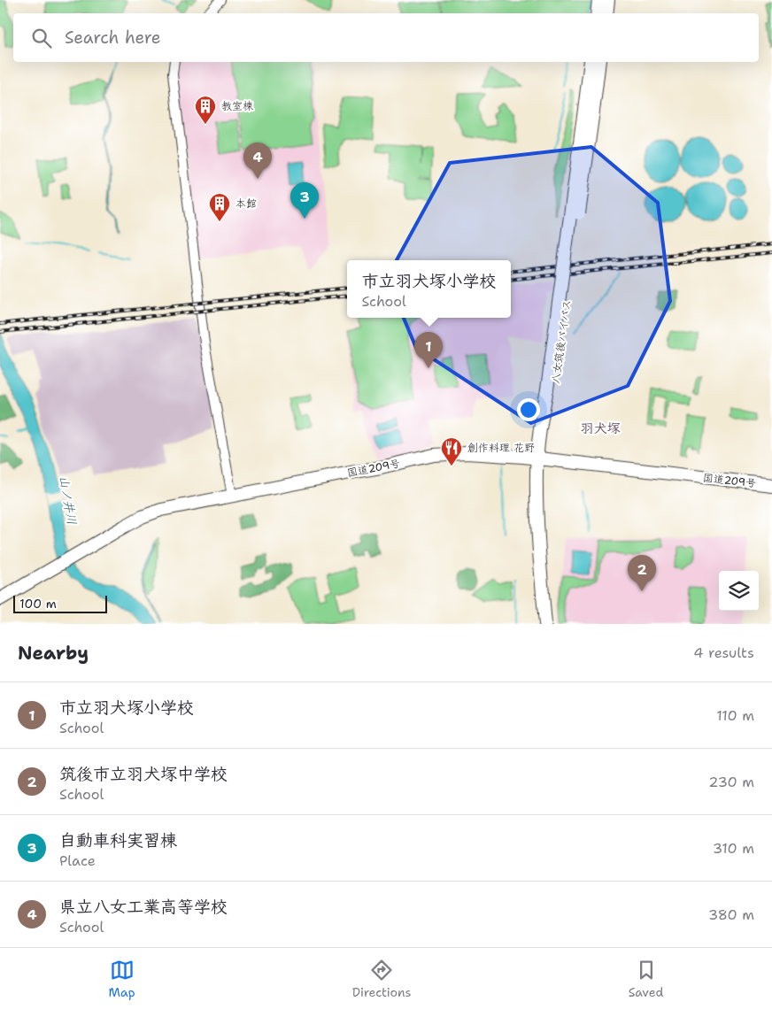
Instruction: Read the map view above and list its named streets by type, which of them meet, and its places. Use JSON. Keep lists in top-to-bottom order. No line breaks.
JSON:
{"streets":{"highway":["八女筑後バイパス","国道209号"]},"crossings":[["八女筑後バイパス","国道209号"]],"districts":["羽犬塚"],"water":["山ノ井川"],"places":{"building":["教室棟","本館"],"restaurant":["創作料理 花野"]},"scale_bar":"100 m","page":{"search":"Search here","pins":["4","3","1","2"],"popup":["市立羽犬塚小学校","School"],"scale":"100 m","heading":["Nearby","4 results"],"list":[{"mark":"1","name":"市立羽犬塚小学校","note":"School","value":"110 m"},{"mark":"2","name":"筑後市立羽犬塚中学校","note":"School","value":"230 m"},{"mark":"3","name":"自動車科実習棟","note":"Place","value":"310 m"},{"mark":"4","name":"県立八女工業高等学校","note":"School","value":"380 m"}],"nav":["Map","Directions","Saved"]}}
